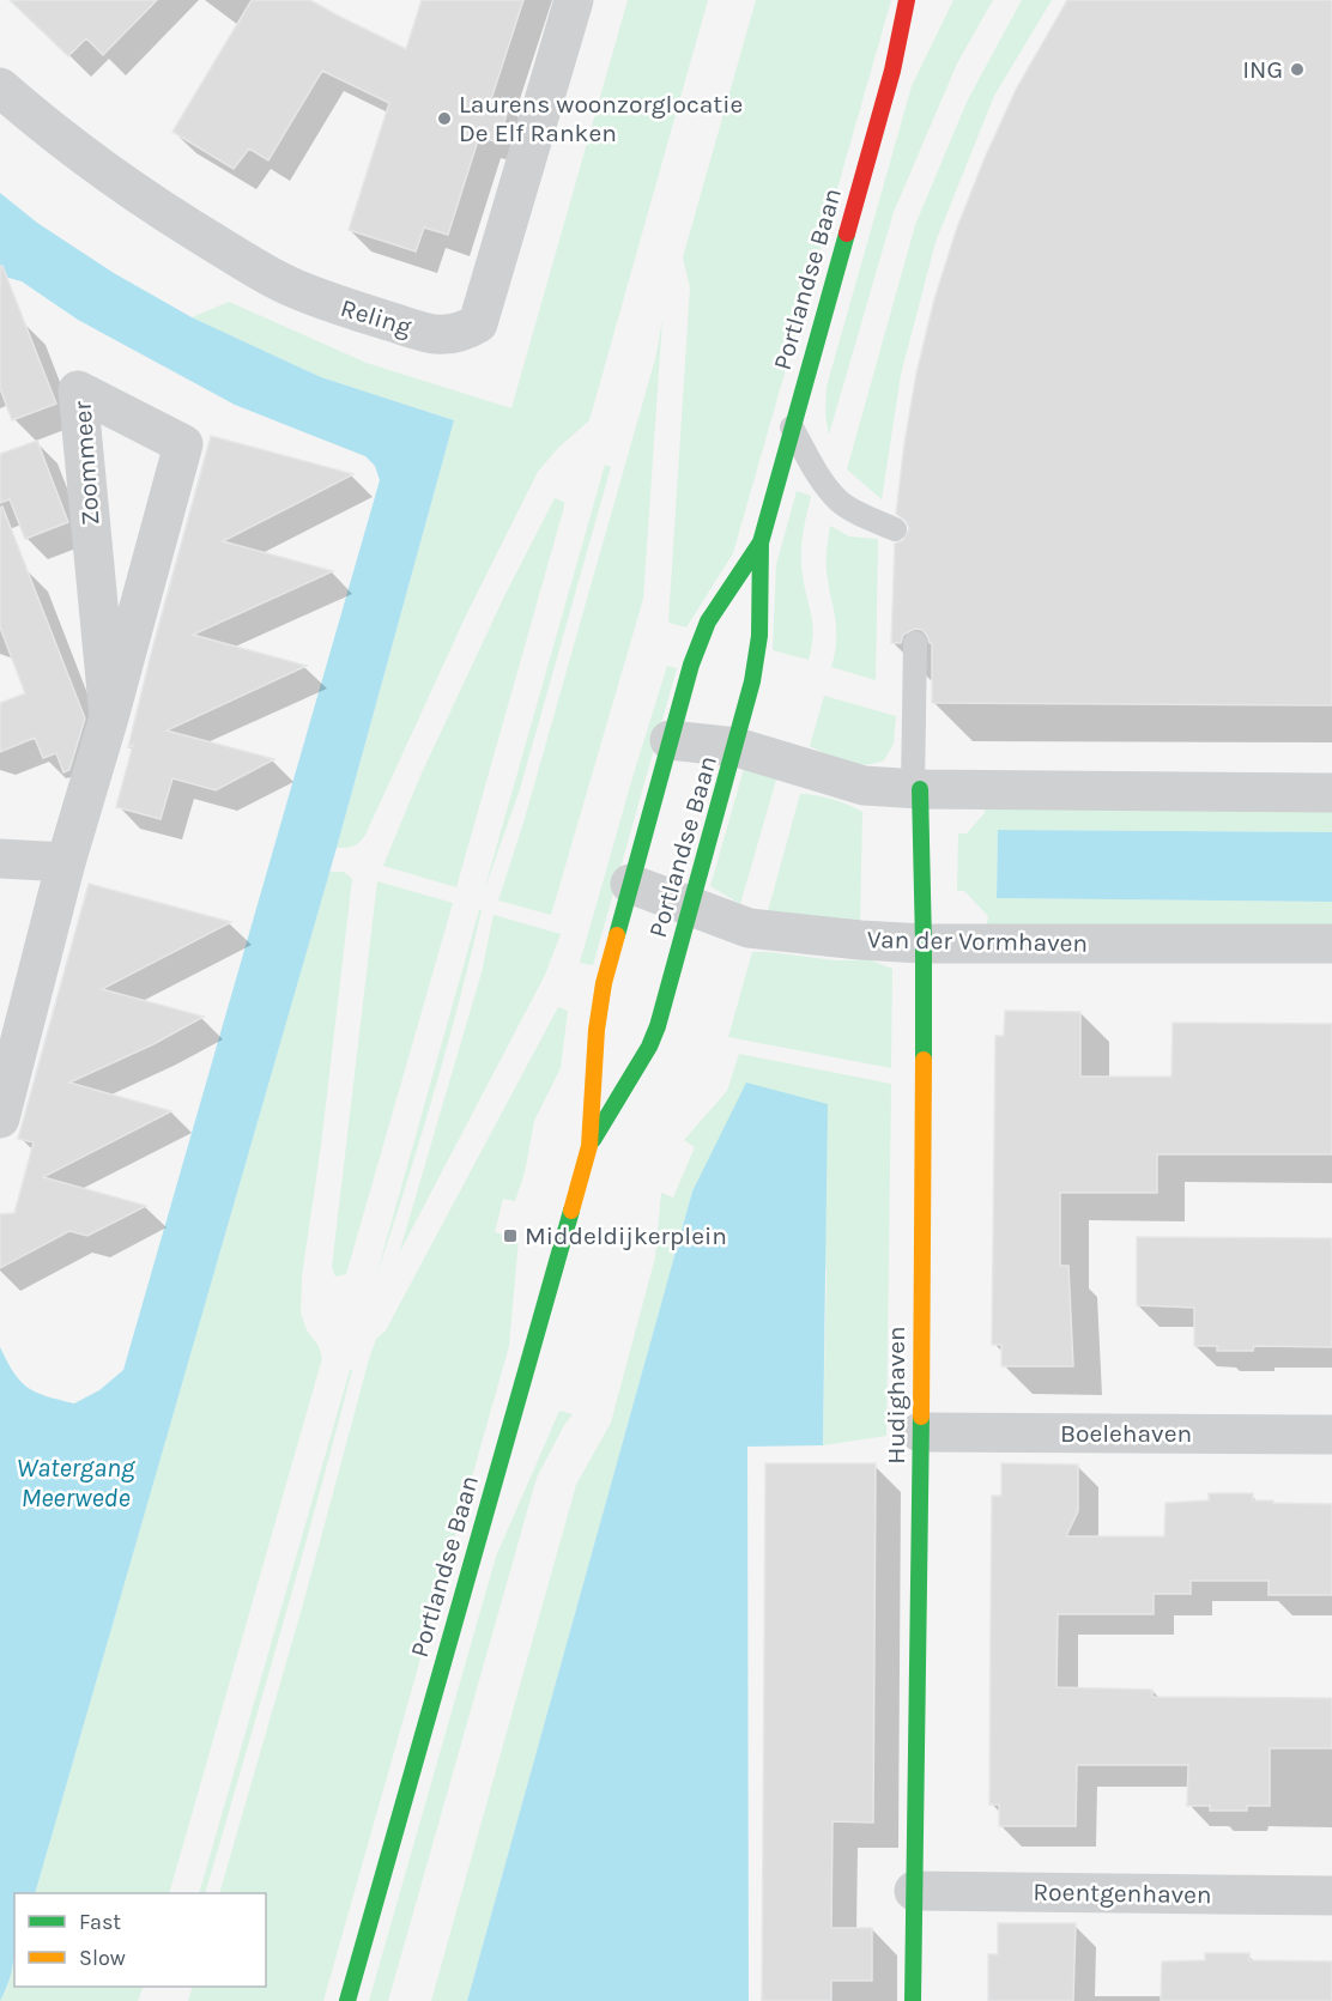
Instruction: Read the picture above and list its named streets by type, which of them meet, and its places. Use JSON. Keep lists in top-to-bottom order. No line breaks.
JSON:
{"streets":{"street":["Portlandse Baan","Reling","Zoommeer","Van der Vormhaven","Hudighaven","Boelehaven","Roentgenhaven"]},"crossings":[["Portlandse Baan","Van der Vormhaven"],["Van der Vormhaven","Hudighaven"],["Hudighaven","Boelehaven"],["Hudighaven","Roentgenhaven"]],"water":["Watergang Meerwede"],"places":{"other":["ING","Laurens woonzorglocatie De Elf Ranken"],"transit":["Middeldijkerplein"]},"legend":["Fast","Slow"]}
